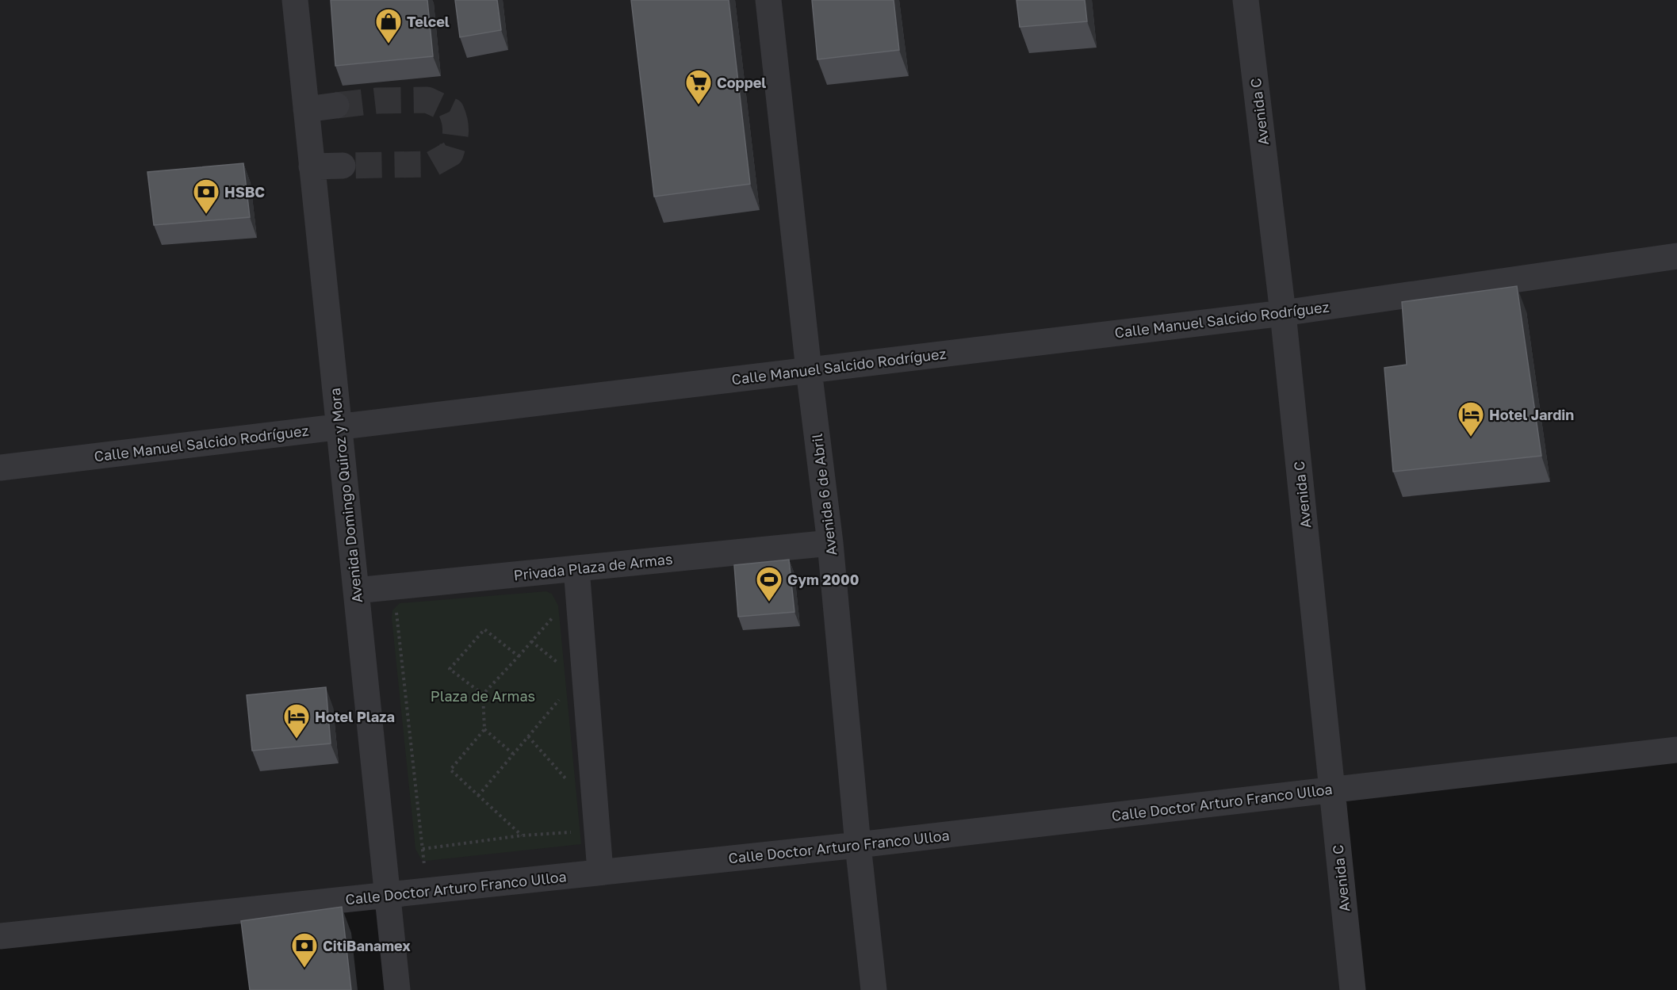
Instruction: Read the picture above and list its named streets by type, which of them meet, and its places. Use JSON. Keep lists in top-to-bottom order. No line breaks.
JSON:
{"streets":{"street":["Avenida C","Calle Manuel Salcido Rodríguez","Avenida 6 de Abril","Avenida Domingo Quiroz y Mora","Privada Plaza de Armas","Calle Doctor Arturo Franco Ulloa"]},"crossings":[["Avenida C","Calle Manuel Salcido Rodríguez"],["Avenida C","Calle Doctor Arturo Franco Ulloa"],["Calle Manuel Salcido Rodríguez","Avenida 6 de Abril"],["Calle Manuel Salcido Rodríguez","Avenida Domingo Quiroz y Mora"],["Avenida 6 de Abril","Privada Plaza de Armas"],["Avenida 6 de Abril","Calle Doctor Arturo Franco Ulloa"],["Avenida Domingo Quiroz y Mora","Privada Plaza de Armas"],["Avenida Domingo Quiroz y Mora","Calle Doctor Arturo Franco Ulloa"]],"parks":["Plaza de Armas"],"places":{"shop":["Telcel"],"supermarket":["Coppel"],"bank":["HSBC","CitiBanamex"],"hotel":["Hotel Jardin","Hotel Plaza"],"sports":["Gym 2000"]}}
